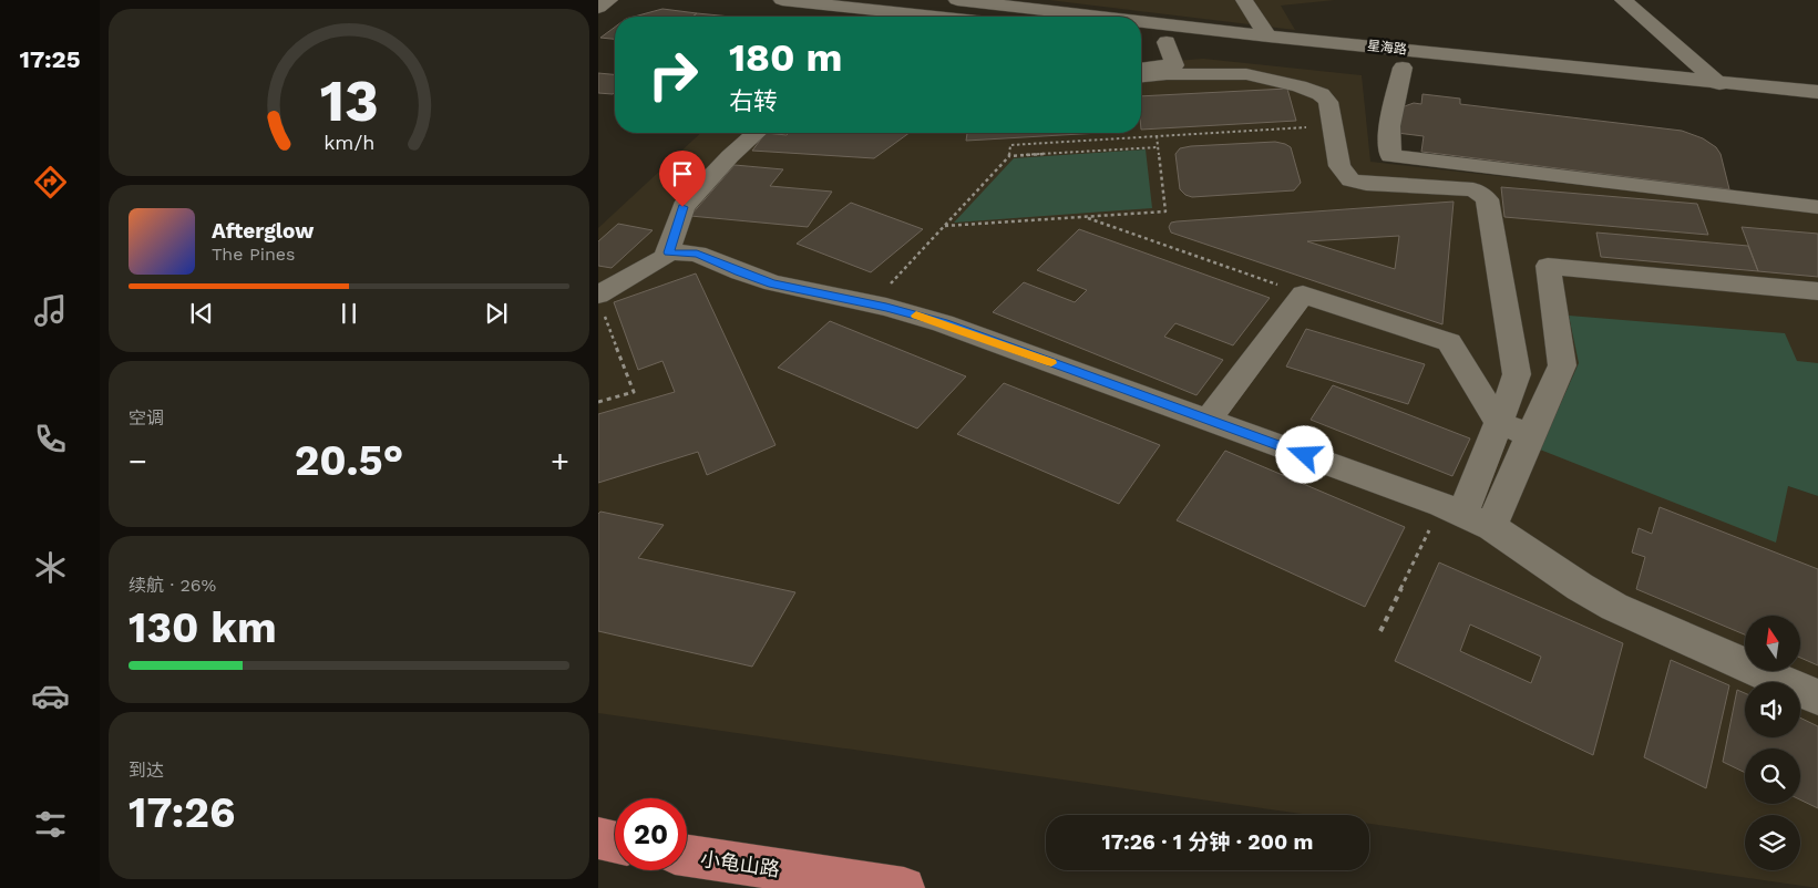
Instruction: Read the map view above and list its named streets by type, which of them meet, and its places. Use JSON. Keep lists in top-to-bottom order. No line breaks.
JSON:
{"streets":{"main road":["小龟山路"],"street":["星海路"]},"north":"top","page":{"tabs":"17:25","turn":["180 m","右转"],"song":["Afterglow","The Pines"],"tile":["空调",["续航 · 26%","130 km"],["到达","17:26"]],"heat":["−","20.5°","+"],"limit":"20","trip":"17:26 · 1 分钟 · 200 m","gauge":["13","km/h"]}}
